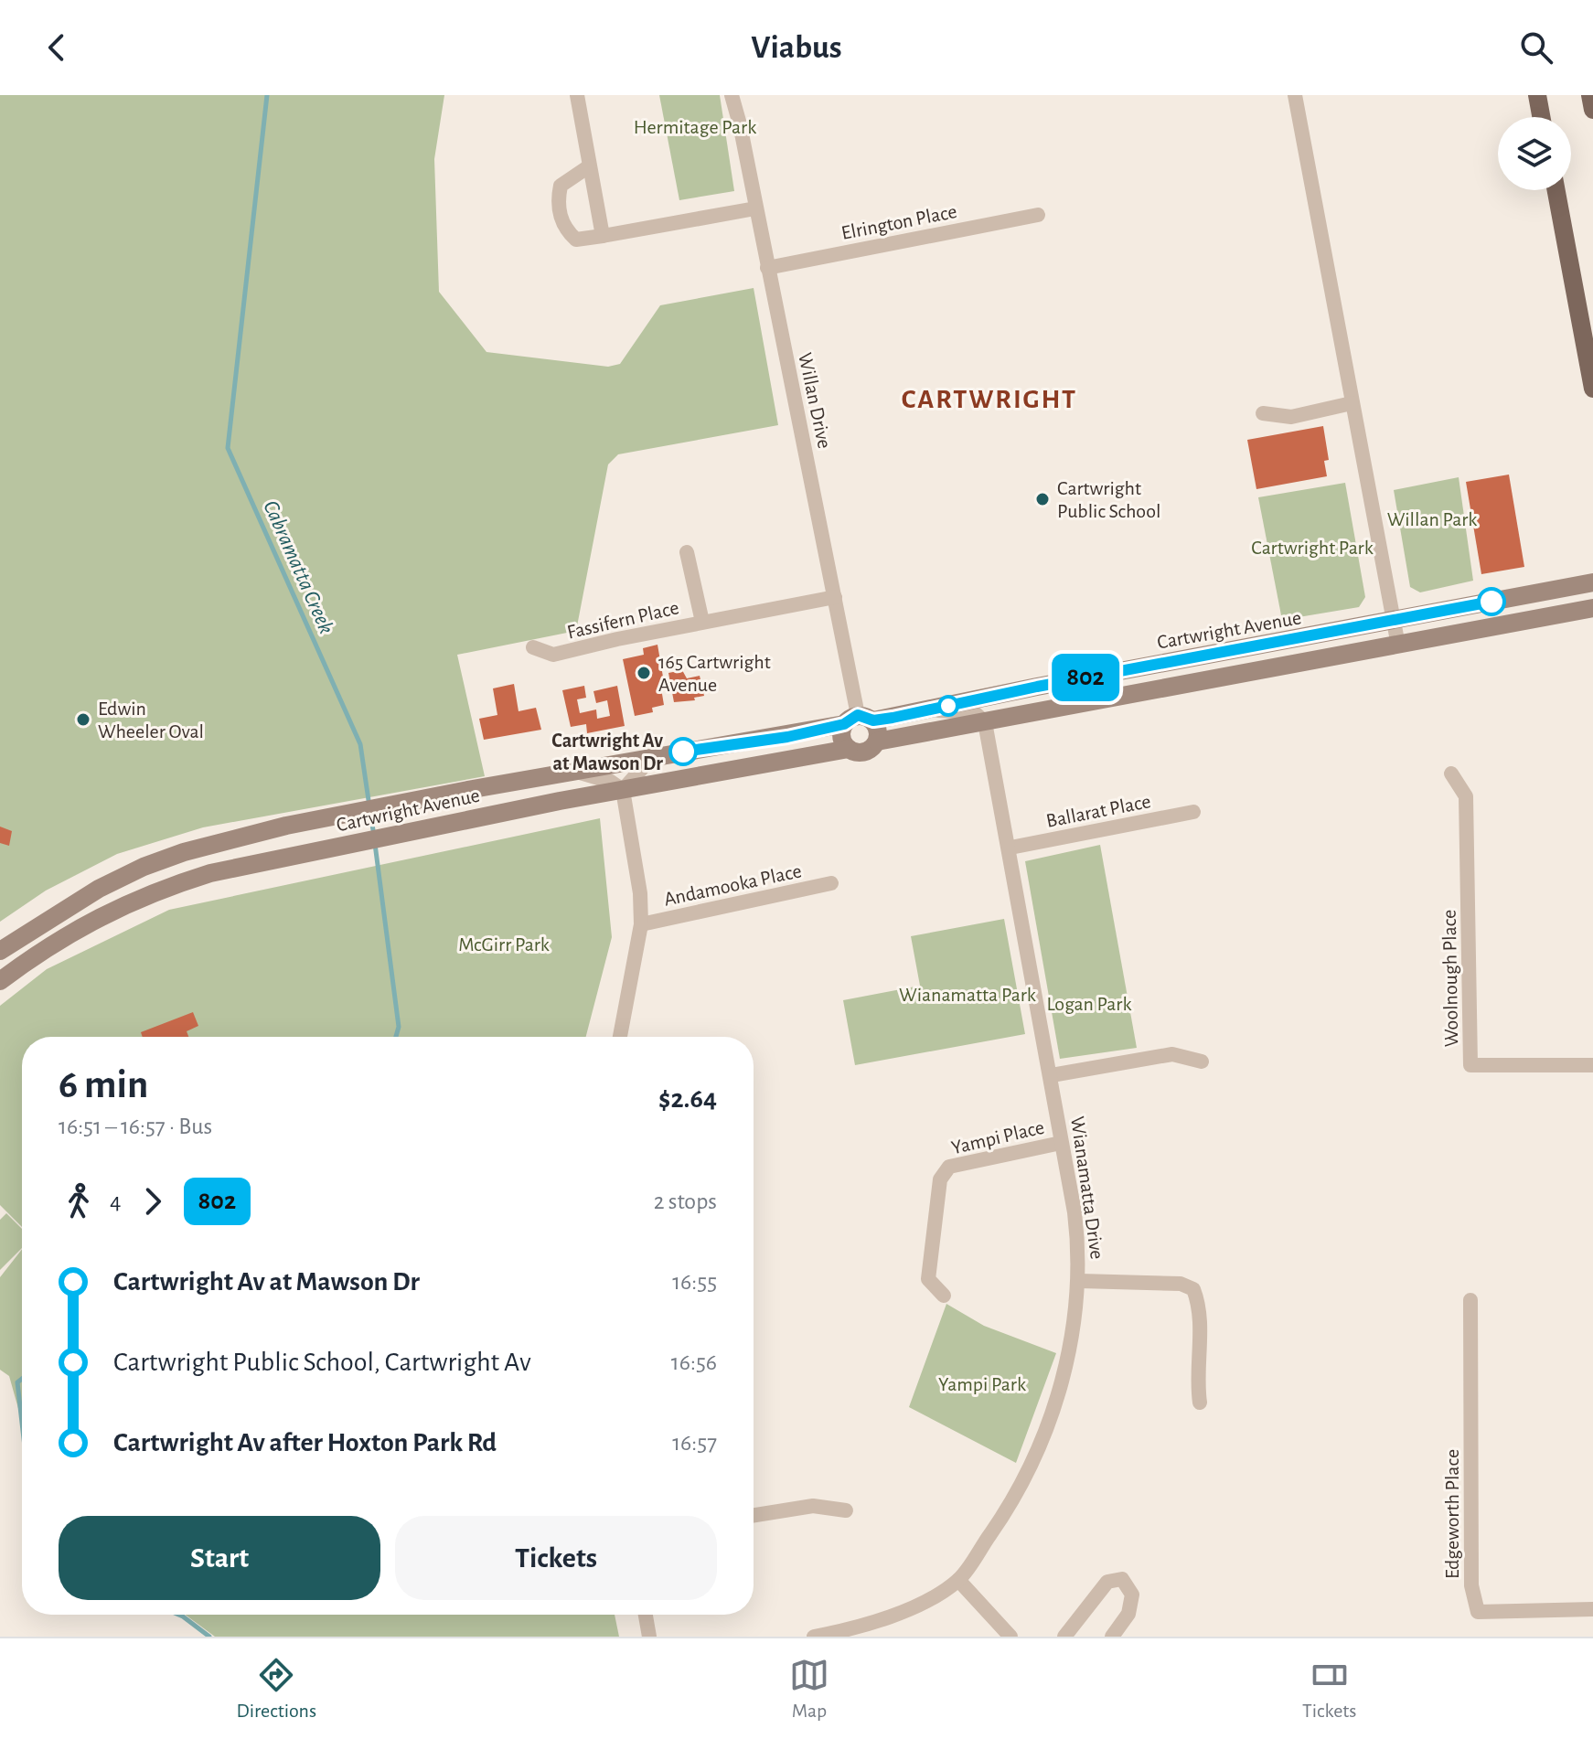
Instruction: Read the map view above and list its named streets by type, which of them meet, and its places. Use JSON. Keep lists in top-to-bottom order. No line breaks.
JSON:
{"streets":{"street":["Elrington Place","Willan Drive","Fassifern Place","Cartwright Avenue","Ballarat Place","Andamooka Place","Woolnough Place","Yampi Place","Wianamatta Drive","Edgeworth Place"]},"crossings":[["Elrington Place","Willan Drive"],["Willan Drive","Fassifern Place"],["Willan Drive","Cartwright Avenue"],["Ballarat Place","Wianamatta Drive"],["Yampi Place","Wianamatta Drive"]],"districts":["CARTWRIGHT"],"water":["Cabramatta Creek"],"parks":["Hermitage Park","Willan Park","Cartwright Park","McGirr Park","Wianamatta Park","Logan Park","Yampi Park"],"places":["Cartwright Public School","165 Cartwright Avenue","Edwin Wheeler Oval","Cartwright Av at Mawson Dr"],"lines":["bus line 802"],"page":{"header":"Viabus","on_map":"802","heading":["6 min","16:51 – 16:57 · Bus","$2.64"],"legs":["4","802","2 stops"],"list":[{"name":"Cartwright Av at Mawson Dr","value":"16:55"},{"name":"Cartwright Public School, Cartwright Av","value":"16:56"},{"name":"Cartwright Av after Hoxton Park Rd","value":"16:57"}],"buttons":["Start","Tickets"],"tabs":["Directions","Map","Tickets"]}}
